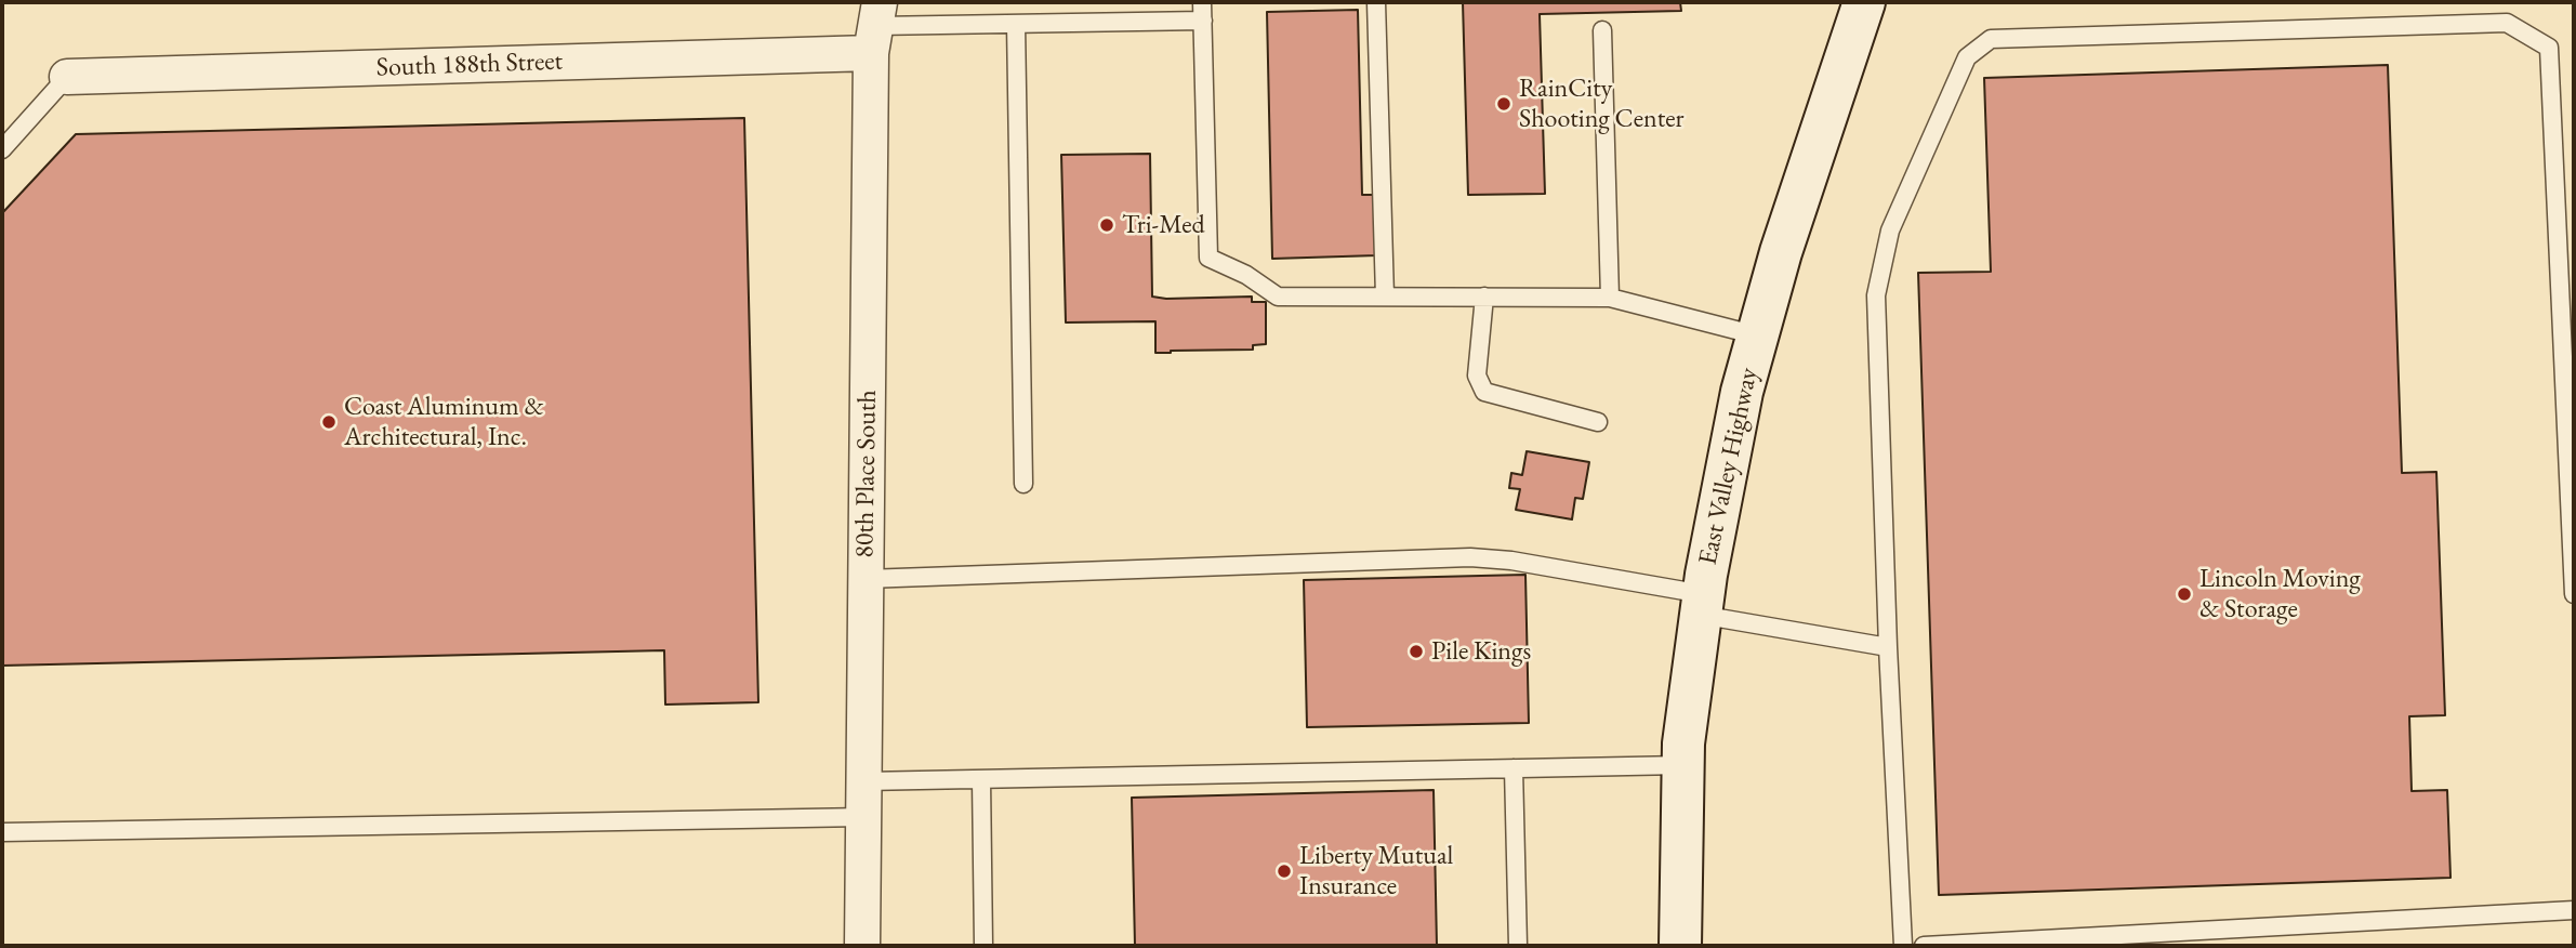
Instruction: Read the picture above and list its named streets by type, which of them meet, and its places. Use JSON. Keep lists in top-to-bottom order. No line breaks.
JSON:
{"streets":{"main road":["East Valley Highway"],"street":["South 188th Street","80th Place South"]},"crossings":[["South 188th Street","80th Place South"]],"places":["RainCity Shooting Center","Tri-Med","Coast Aluminum & Architectural, Inc.","Lincoln Moving & Storage","Pile Kings","Liberty Mutual Insurance"]}
